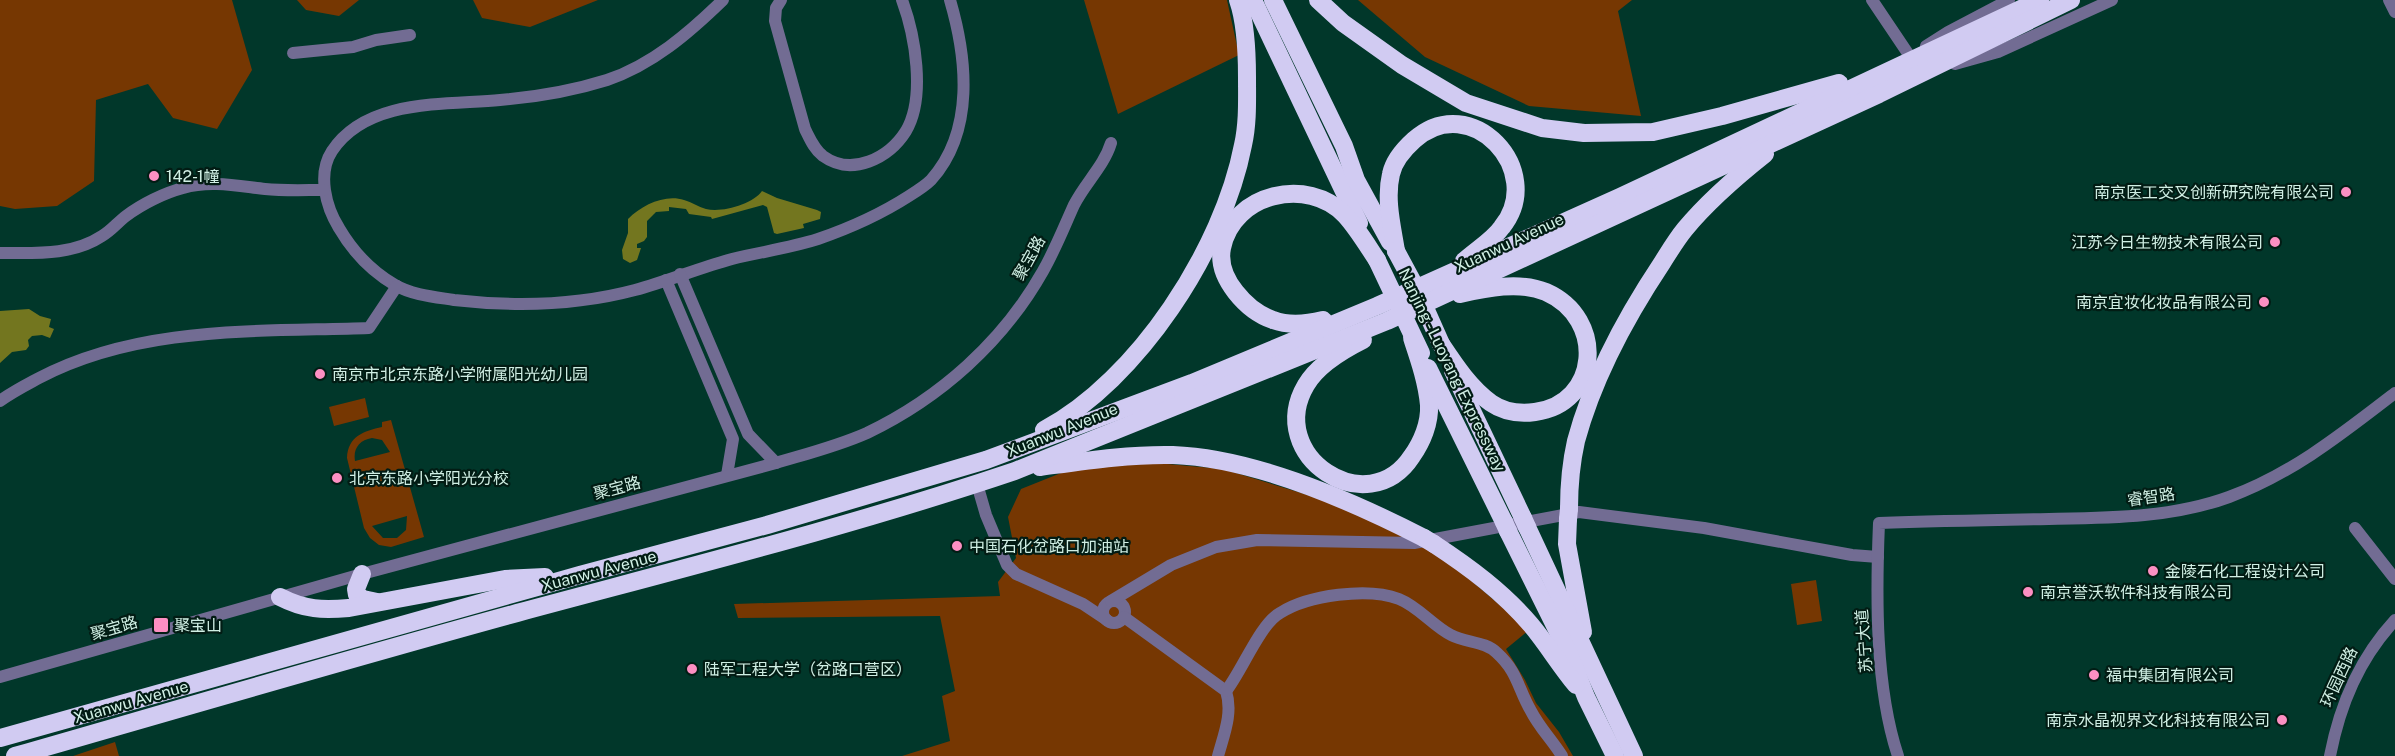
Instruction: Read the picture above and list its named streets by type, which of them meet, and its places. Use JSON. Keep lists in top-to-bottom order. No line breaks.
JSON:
{"streets":{"highway":["Xuanwu Avenue","Nanjing - Luoyang Expressway"],"street":["聚宝路","睿智路","苏宁大道","环园西路"]},"crossings":[["睿智路","苏宁大道"]],"places":{"other":["142-1幢","南京医工交叉创新研究院有限公司","江苏今日生物技术有限公司","南京宜妆化妆品有限公司","南京市北京东路小学附属阳光幼儿园","北京东路小学阳光分校","中国石化岔路口加油站","金陵石化工程设计公司","南京誉沃软件科技有限公司","陆军工程大学（岔路口营区）","福中集团有限公司","南京水晶视界文化科技有限公司"],"transit":["聚宝山"]}}
